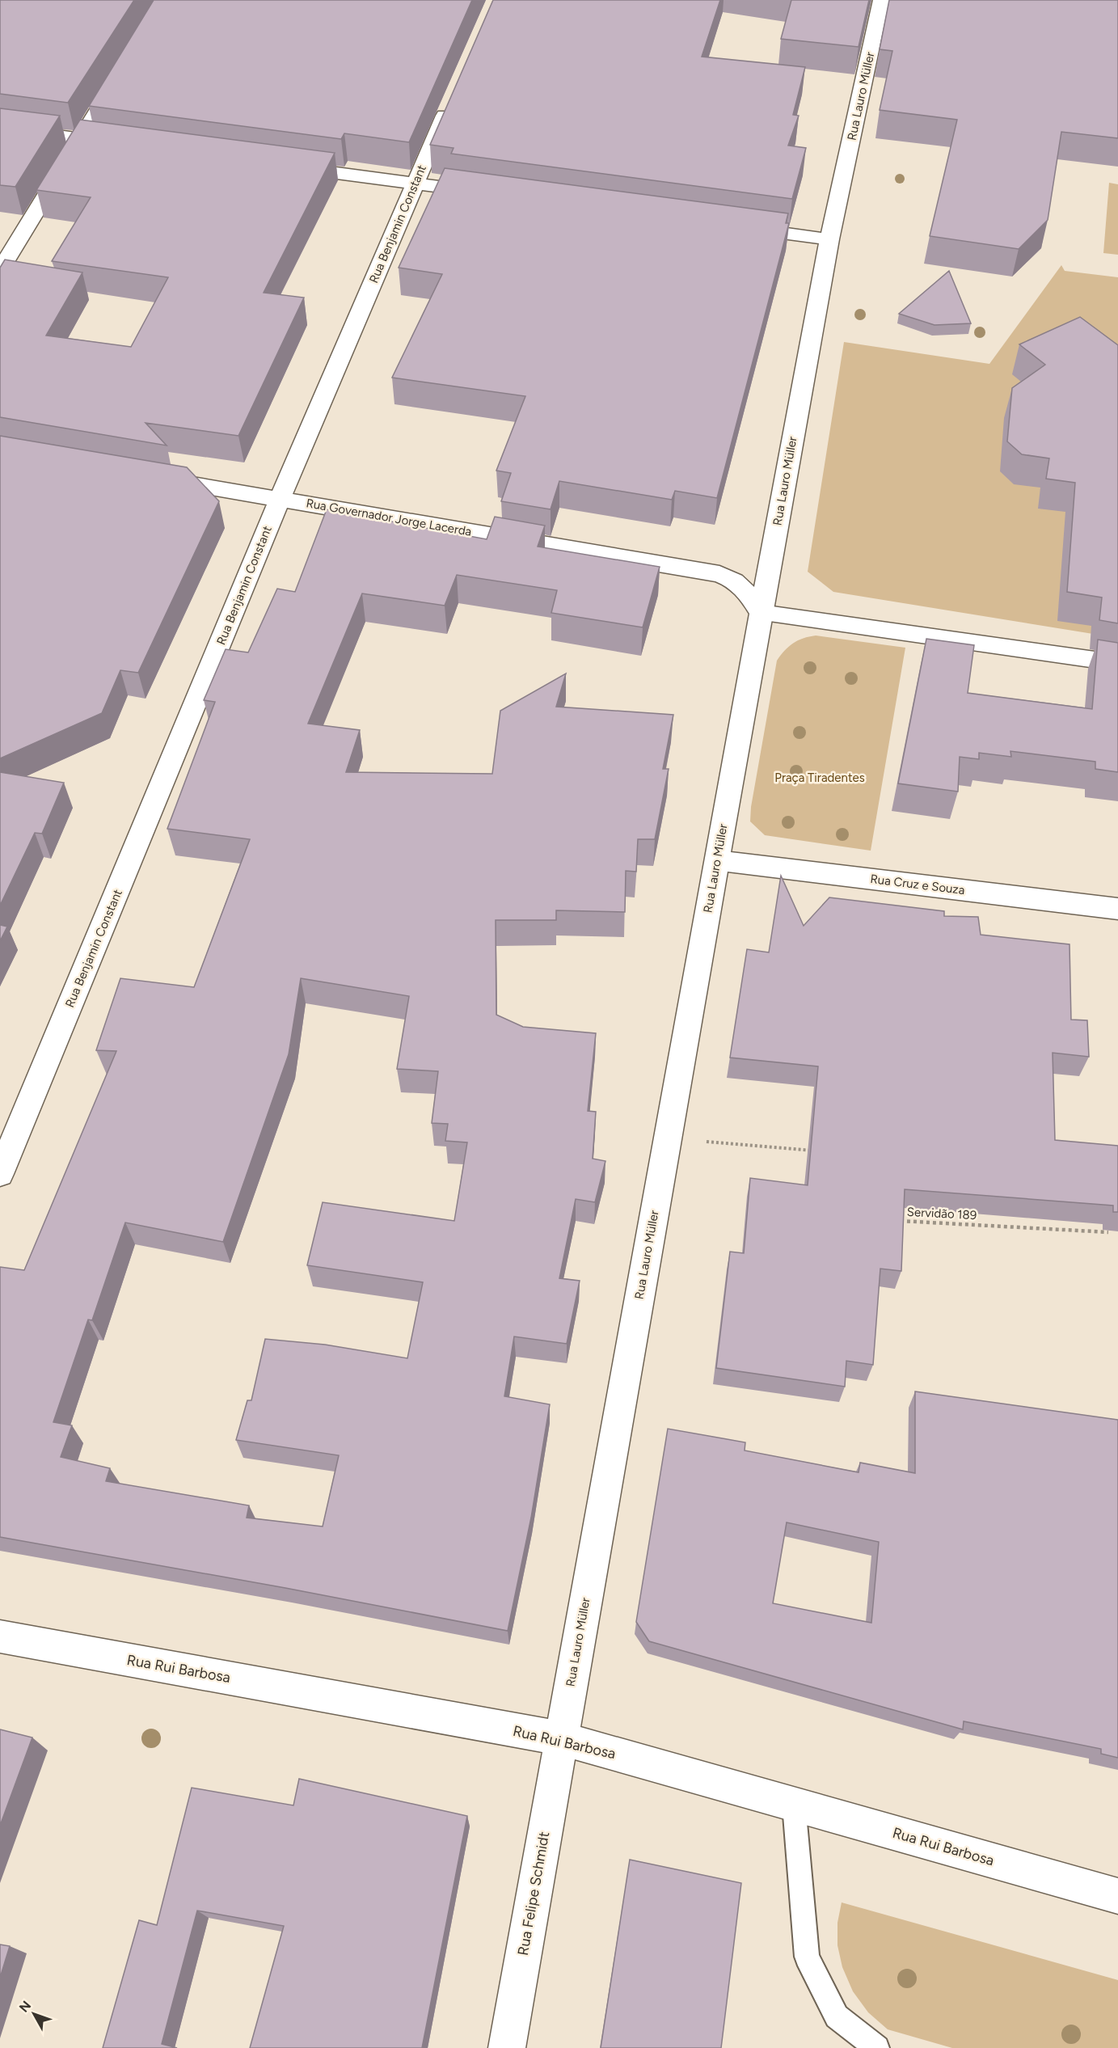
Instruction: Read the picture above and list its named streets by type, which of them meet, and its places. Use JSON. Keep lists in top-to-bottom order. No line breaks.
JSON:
{"streets":{"street":["Rua Lauro Müller","Rua Benjamin Constant","Rua Governador Jorge Lacerda","Rua Cruz e Souza","Rua Rui Barbosa","Rua Felipe Schmidt"],"path":["Servidão 189"]},"crossings":[["Rua Lauro Müller","Rua Governador Jorge Lacerda"],["Rua Lauro Müller","Rua Cruz e Souza"],["Rua Lauro Müller","Rua Rui Barbosa"],["Rua Lauro Müller","Rua Felipe Schmidt"],["Rua Benjamin Constant","Rua Governador Jorge Lacerda"],["Rua Rui Barbosa","Rua Felipe Schmidt"]],"parks":["Praça Tiradentes"],"north":"top left"}
